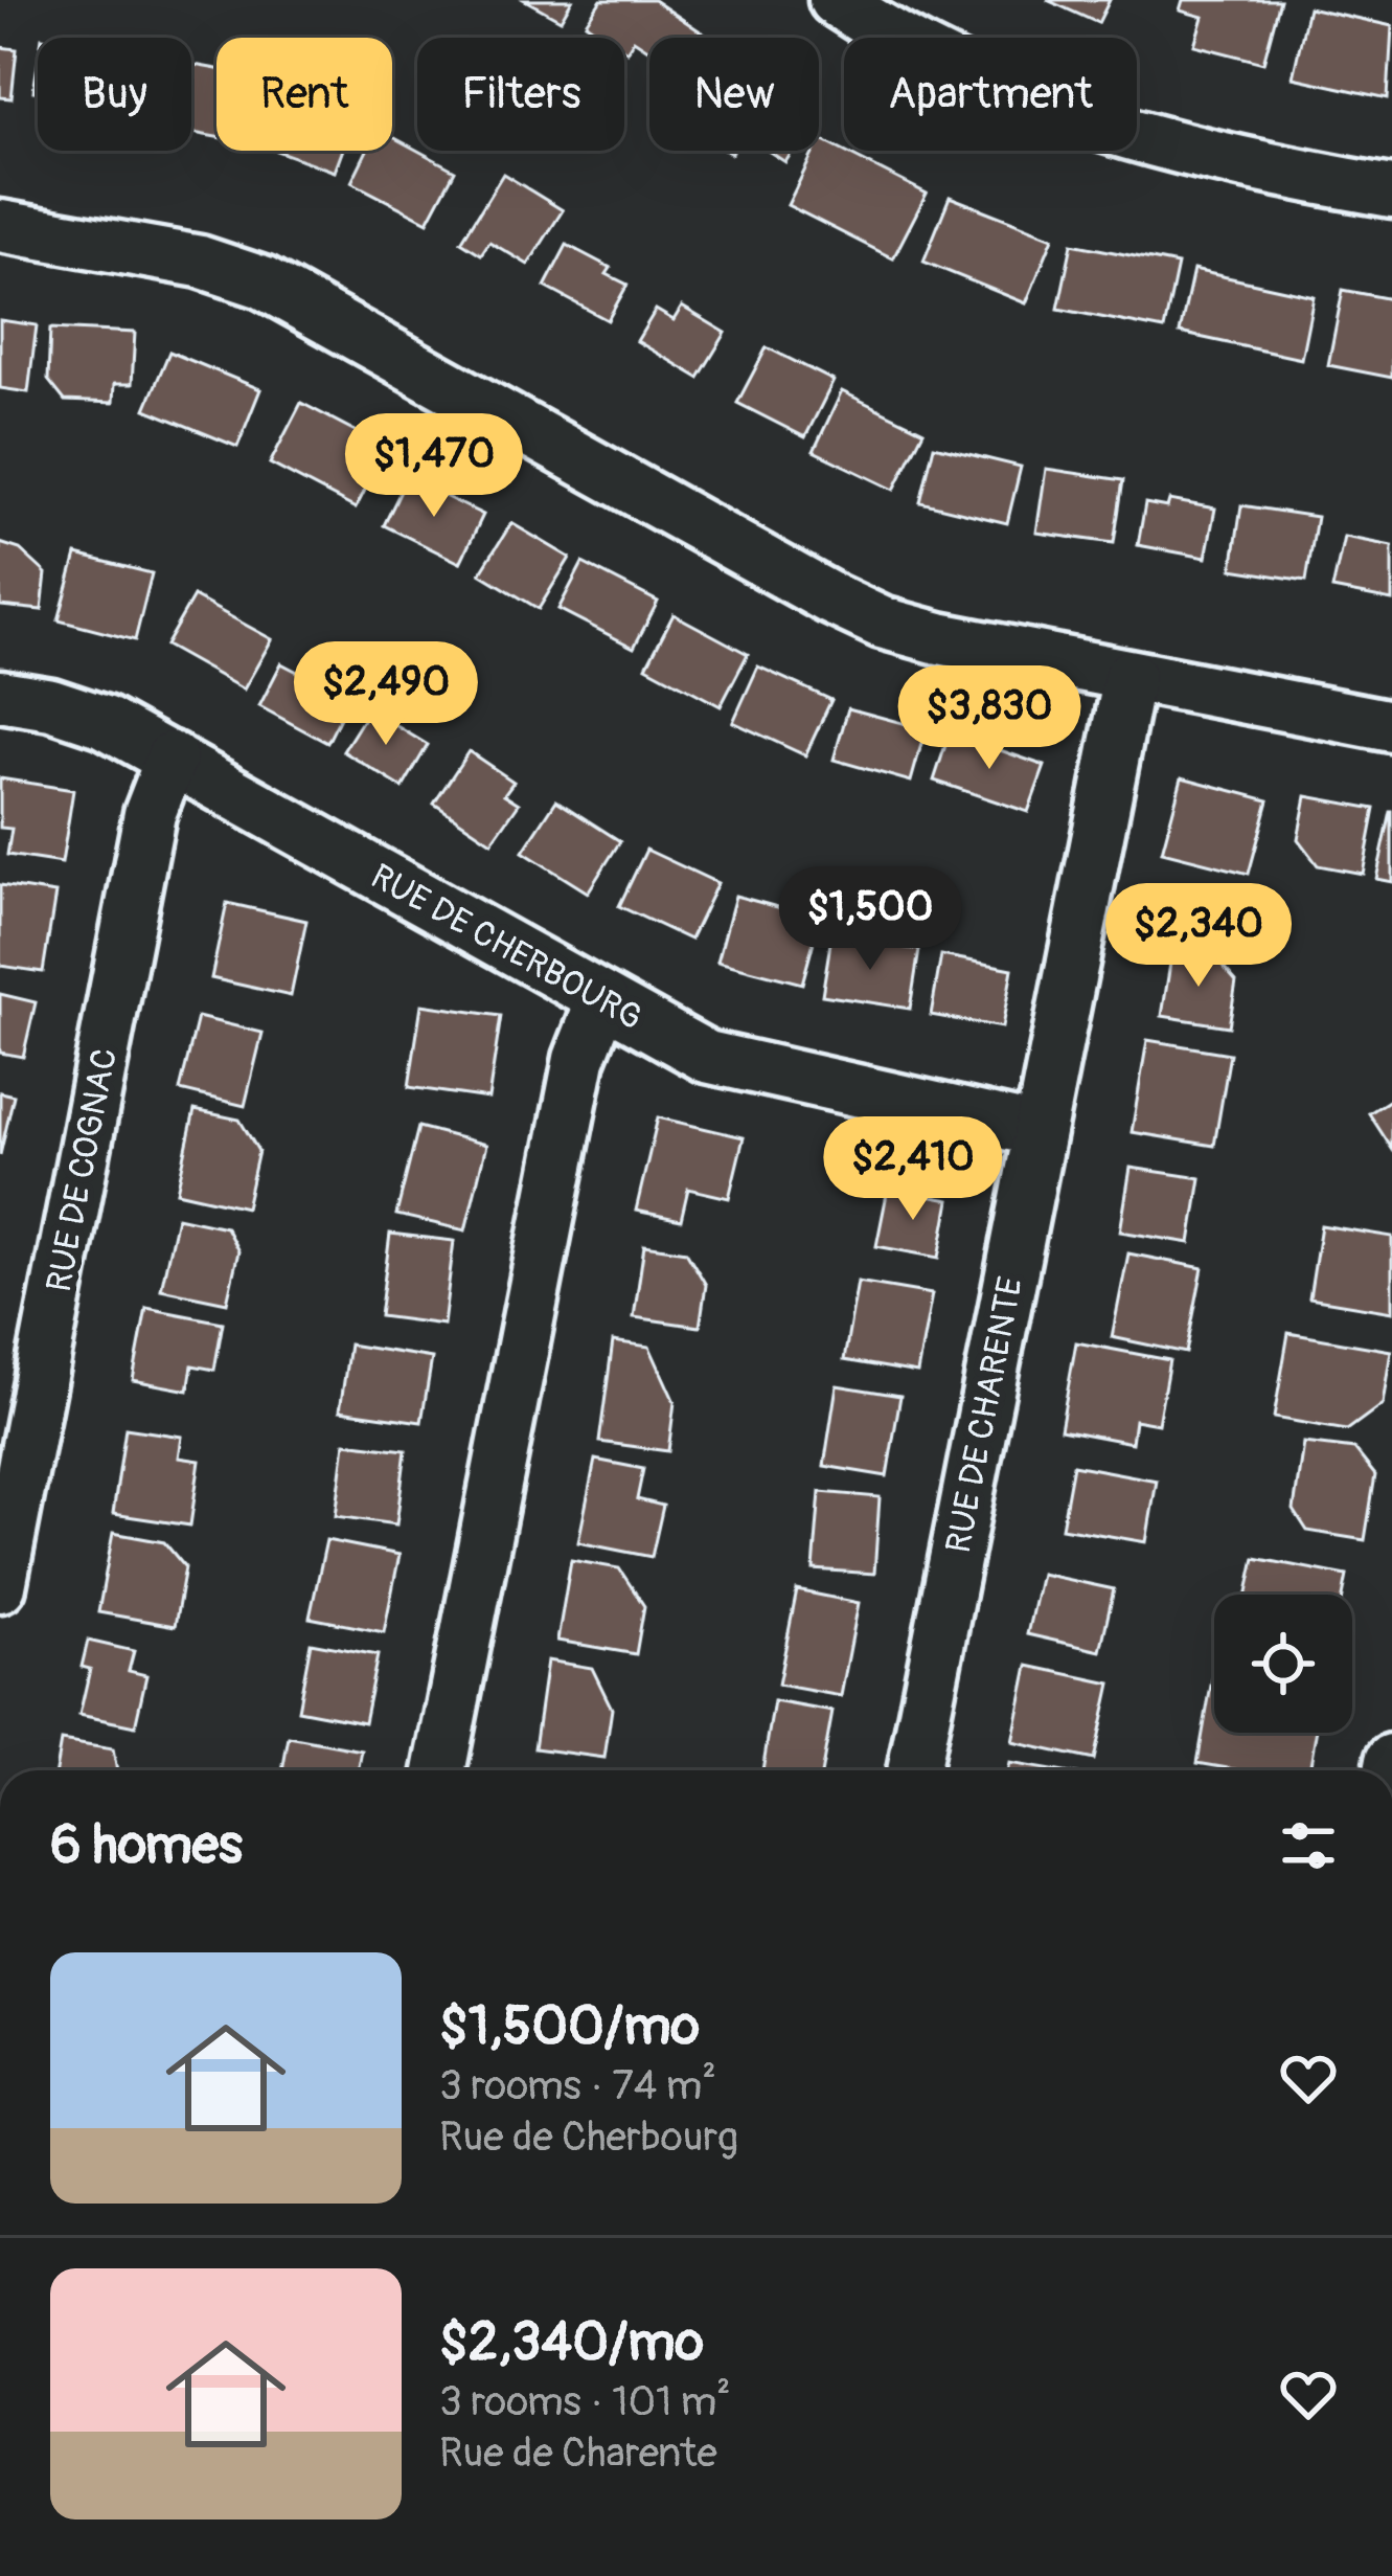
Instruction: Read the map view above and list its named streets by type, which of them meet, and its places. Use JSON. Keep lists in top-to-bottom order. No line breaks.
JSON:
{"streets":{"street":["RUE DE CHERBOURG","RUE DE COGNAC","RUE DE CHARENTE"]},"crossings":[["RUE DE CHERBOURG","RUE DE COGNAC"],["RUE DE CHERBOURG","RUE DE CHARENTE"]],"page":{"chip":["Buy","Rent","Filters","New","Apartment"],"price":["$1,470","$2,490","$3,830","$1,500","$2,340","$2,410"],"heading":"6 homes","list":[{"name":"$1,500/mo","note":"3 rooms · 74 m² · Rue de Cherbourg"},{"name":"$2,340/mo","note":"3 rooms · 101 m² · Rue de Charente"}]}}
